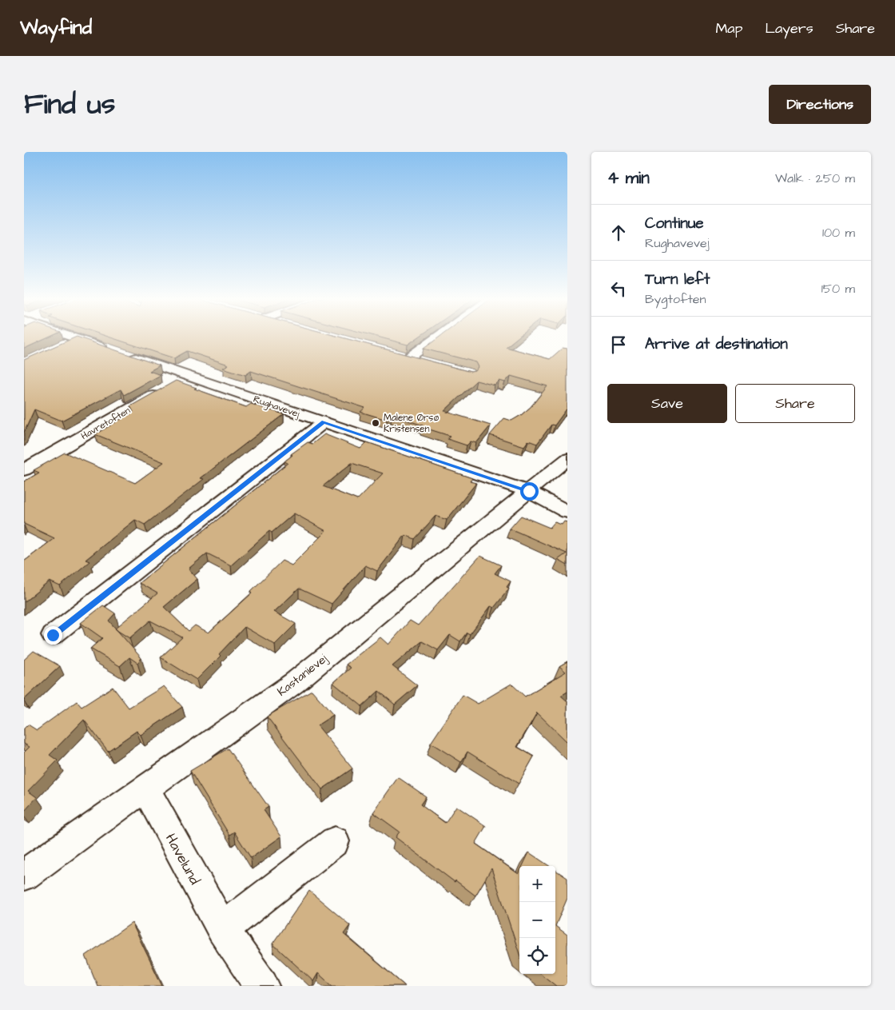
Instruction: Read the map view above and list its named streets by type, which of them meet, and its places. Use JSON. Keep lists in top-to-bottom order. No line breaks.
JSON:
{"streets":{"street":["Rughavevej","Havretoften","Kastanievej","Havelund"]},"crossings":[["Rughavevej","Havretoften"],["Rughavevej","Kastanievej"],["Kastanievej","Havelund"]],"places":["Malene Ørsø Kristensen"],"page":{"header":"Wayfind","nav":["Map","Layers","Share"],"title":"Find us","buttons":["Directions",["Save","Share"]],"heading":["4 min","Walk · 250 m"],"list":[["Continue","Rughavevej","100 m"],["Turn left","Bygtoften","150 m"],"Arrive at destination"],"map_buttons":["+","−"]}}
